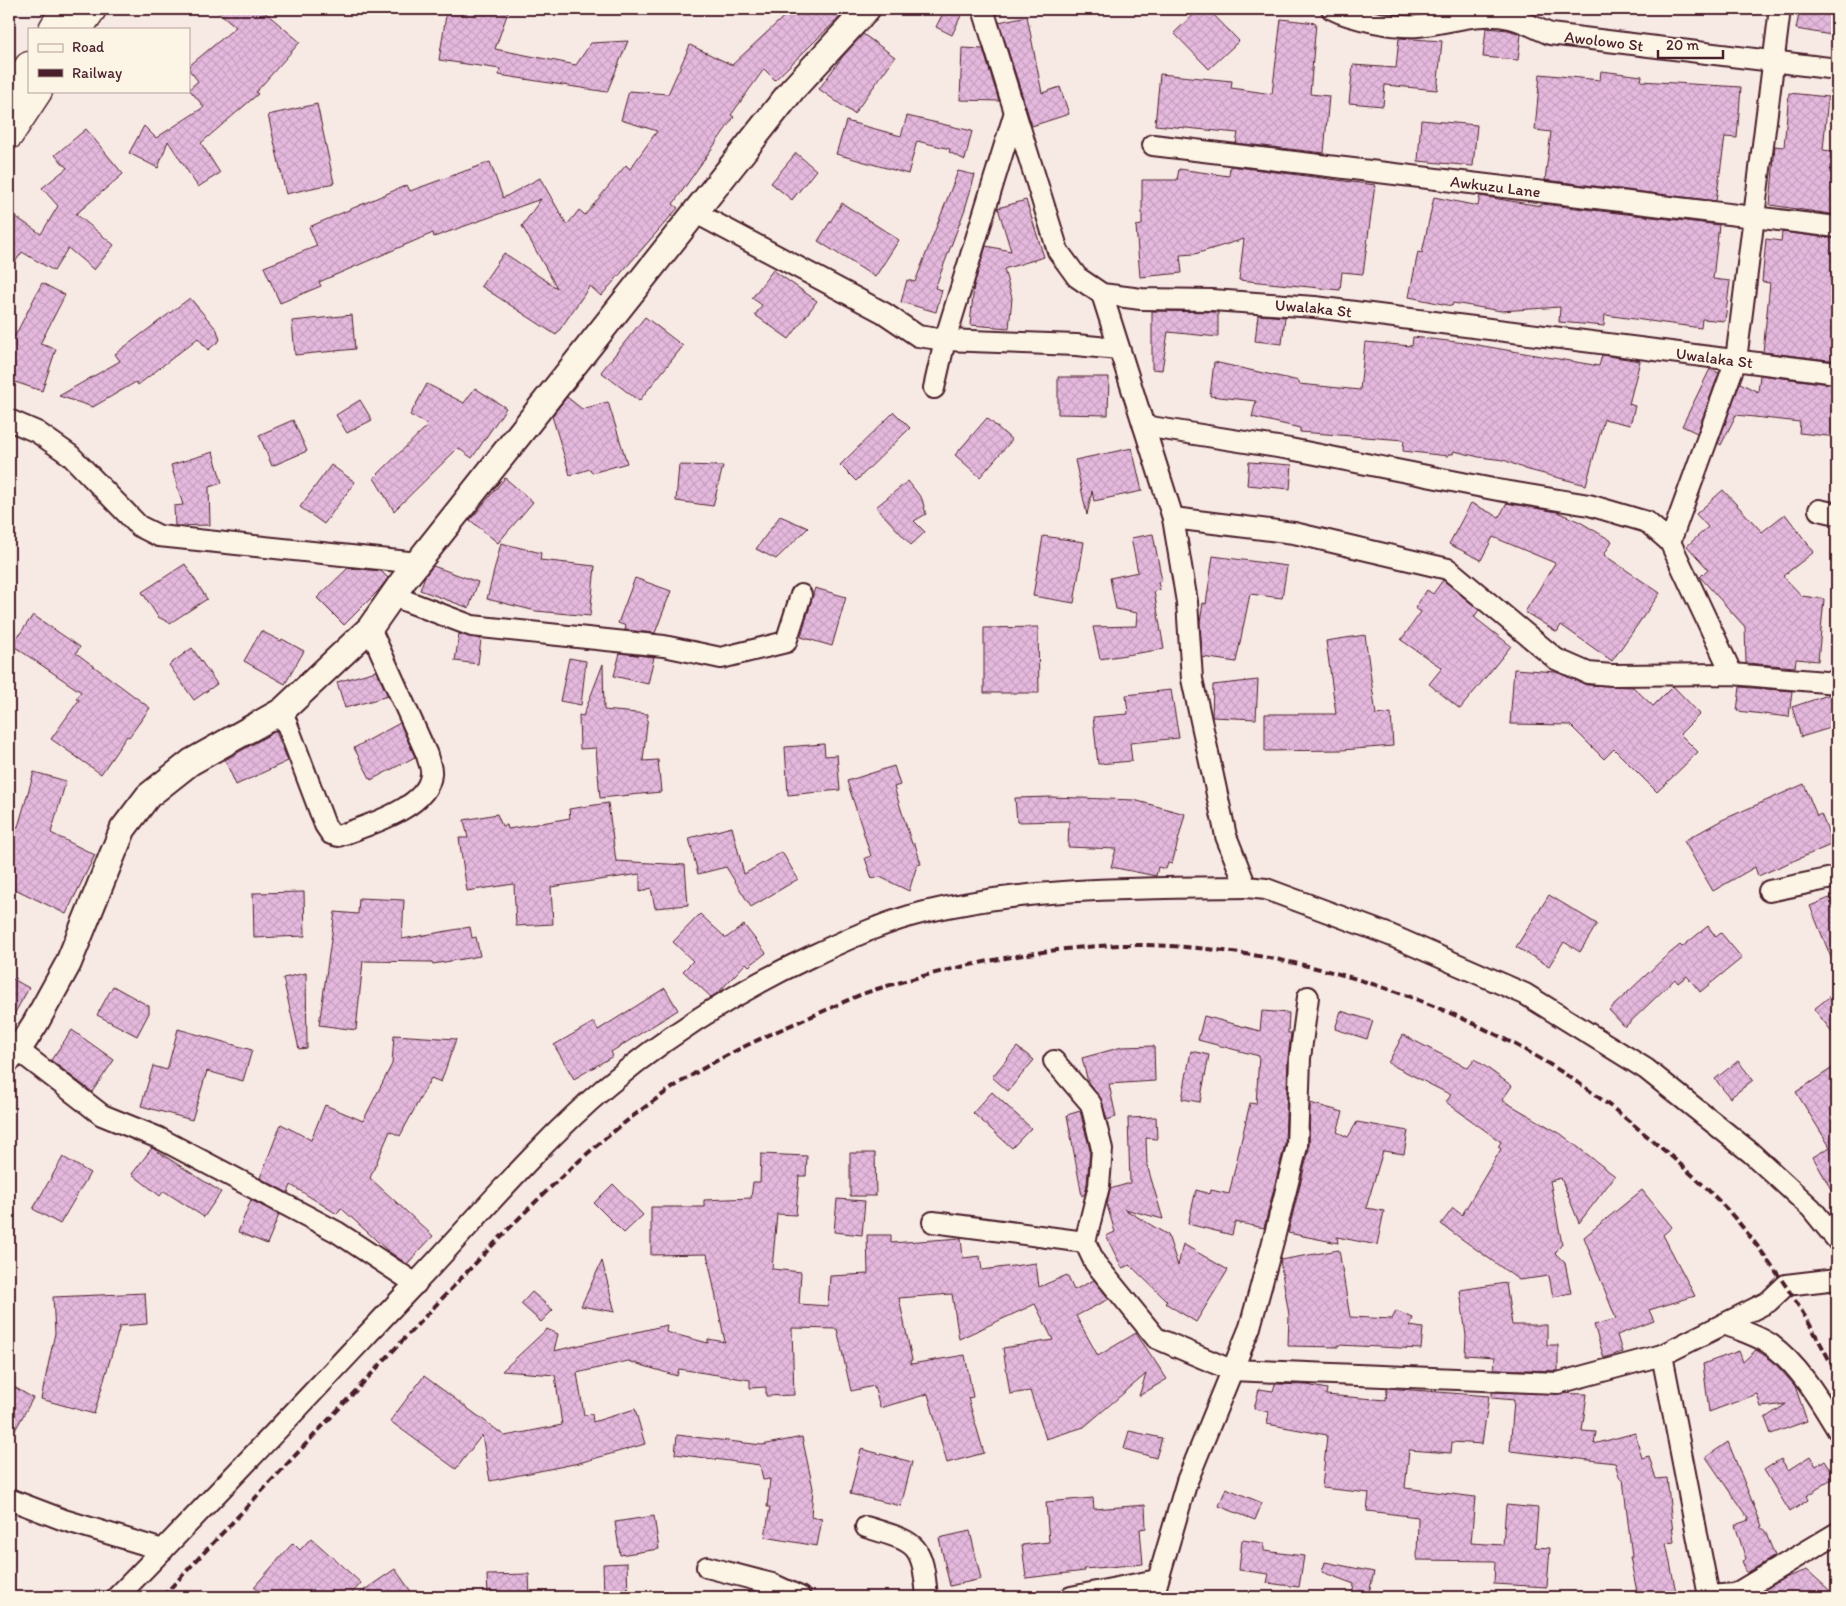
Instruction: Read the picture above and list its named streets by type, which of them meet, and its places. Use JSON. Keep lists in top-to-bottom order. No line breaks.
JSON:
{"streets":{"street":["Awolowo St","Awkuzu Lane","Uwalaka St"]},"legend":["Road","Railway"],"scale_bar":"20 m"}
